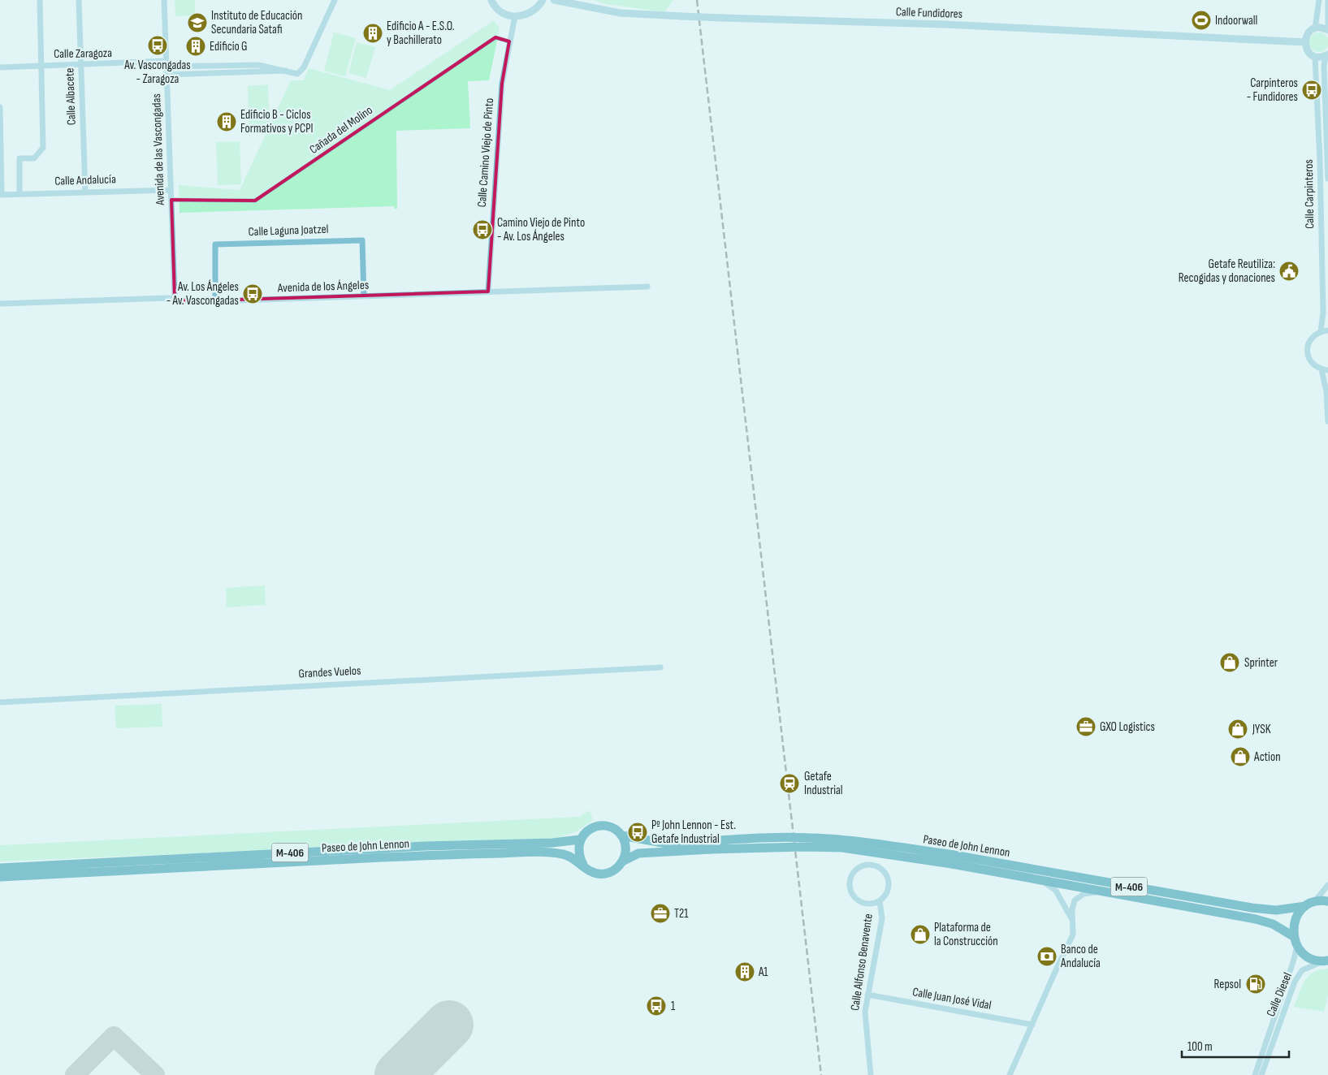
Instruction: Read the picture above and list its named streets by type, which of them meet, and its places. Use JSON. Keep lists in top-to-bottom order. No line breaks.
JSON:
{"streets":{"highway":["Paseo de John Lennon","M-406"],"street":["Calle Fundidores","Calle Zaragoza","Calle Albacete","Cañada del Molino","Avenida de las Vascongadas","Calle Camino Viejo de Pinto","Calle Andalucía","Calle Carpinteros","Calle Laguna Joatzel","Avenida de los Ángeles","Grandes Vuelos","Calle Alfonso Benavente","Calle Diesel","Calle Juan José Vidal"]},"crossings":[["Calle Zaragoza","Calle Albacete"],["Calle Zaragoza","Avenida de las Vascongadas"],["Calle Albacete","Calle Andalucía"],["Cañada del Molino","Avenida de las Vascongadas"],["Cañada del Molino","Calle Camino Viejo de Pinto"],["Avenida de las Vascongadas","Calle Andalucía"],["Avenida de las Vascongadas","Avenida de los Ángeles"],["Calle Camino Viejo de Pinto","Avenida de los Ángeles"],["Calle Laguna Joatzel","Avenida de los Ángeles"],["Paseo de John Lennon","M-406"],["Calle Alfonso Benavente","Calle Juan José Vidal"]],"places":{"sports":["Indoorwall"],"school or university":["Instituto de Educación Secundaria Satafi"],"building":["Edificio A - E.S.O. y Bachillerato","Edificio G","Edificio B - Ciclos Formativos y PCPI","A1"],"bus stop":["Av. Vascongadas - Zaragoza","Carpinteros - Fundidores","Camino Viejo de Pinto - Av. Los Ángeles","Av. Los Ángeles - Av. Vascongadas","Pº John Lennon - Est. Getafe Industrial","1"],"public building":["Getafe Reutiliza: Recogidas y donaciones"],"shop":["Sprinter","JYSK","Action","Plataforma de la Construcción"],"office":["GXO Logistics","T21"],"station":["Getafe Industrial"],"bank":["Banco de Andalucía"],"fuel station":["Repsol"]},"scale_bar":"100 m"}
